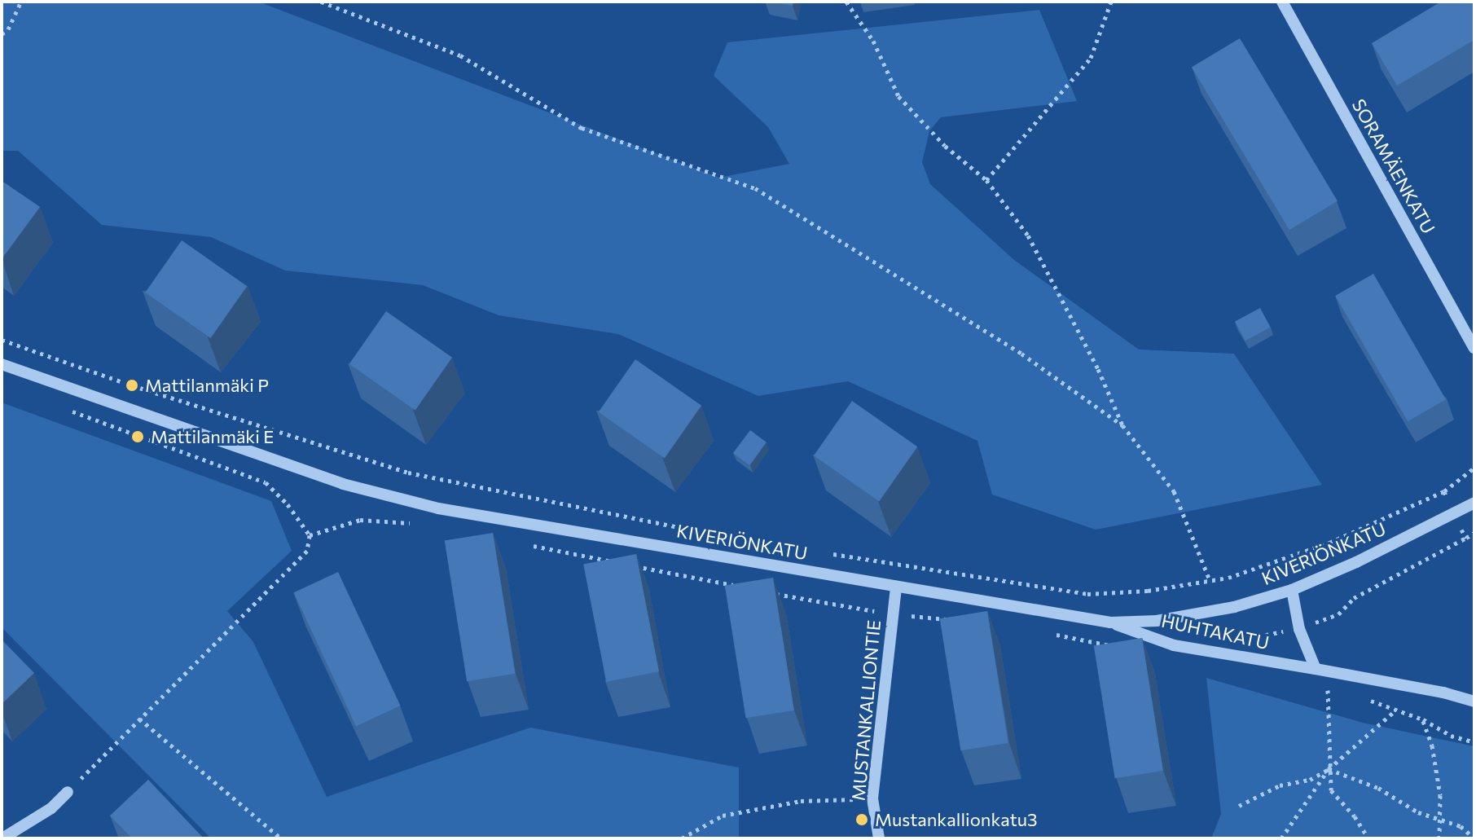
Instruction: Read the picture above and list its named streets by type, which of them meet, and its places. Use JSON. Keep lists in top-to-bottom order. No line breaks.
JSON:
{"streets":{"street":["SORAMÄENKATU","KIVERIÖNKATU","HUHTAKATU","MUSTANKALLIONTIE"]},"crossings":[["KIVERIÖNKATU","HUHTAKATU"],["KIVERIÖNKATU","MUSTANKALLIONTIE"]],"places":["Mattilanmäki P","Mattilanmäki E","Mustankallionkatu3"]}
